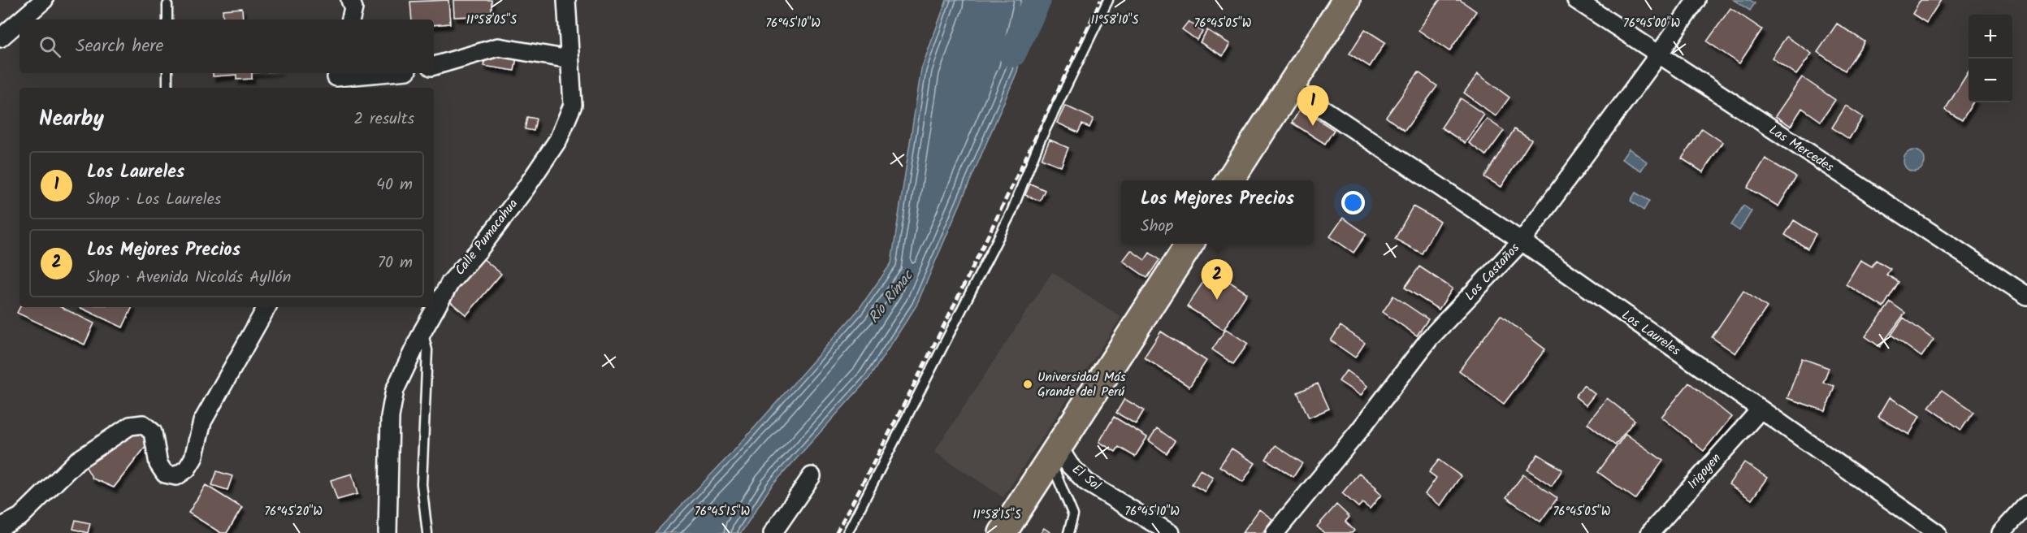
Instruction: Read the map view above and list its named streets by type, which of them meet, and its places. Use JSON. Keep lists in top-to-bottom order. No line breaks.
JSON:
{"streets":{"street":["Las Mercedes","Calle Pumacahua","Los Castaños","Los Laureles","Irigoyen","El Sol"]},"crossings":[["Las Mercedes","Los Castaños"],["Los Castaños","Los Laureles"],["Los Laureles","Irigoyen"]],"water":["Río Rímac"],"places":["Universidad Más Grande del Perú"],"page":{"map_buttons":["+","−"],"search":"Search here","pins":["1","2"],"heading":["Nearby","2 results"],"list":[{"mark":"1","name":"Los Laureles","note":"Shop · Los Laureles","value":"40 m"},{"mark":"2","name":"Los Mejores Precios","note":"Shop · Avenida Nicolás Ayllón","value":"70 m"}],"popup":["Los Mejores Precios","Shop"]},"coordinates":["11°58'05\"S","11°58'10\"S","76°45'10\"W","76°45'05\"W","76°45'00\"W","76°45'20\"W","76°45'15\"W","11°58'15\"S"]}
